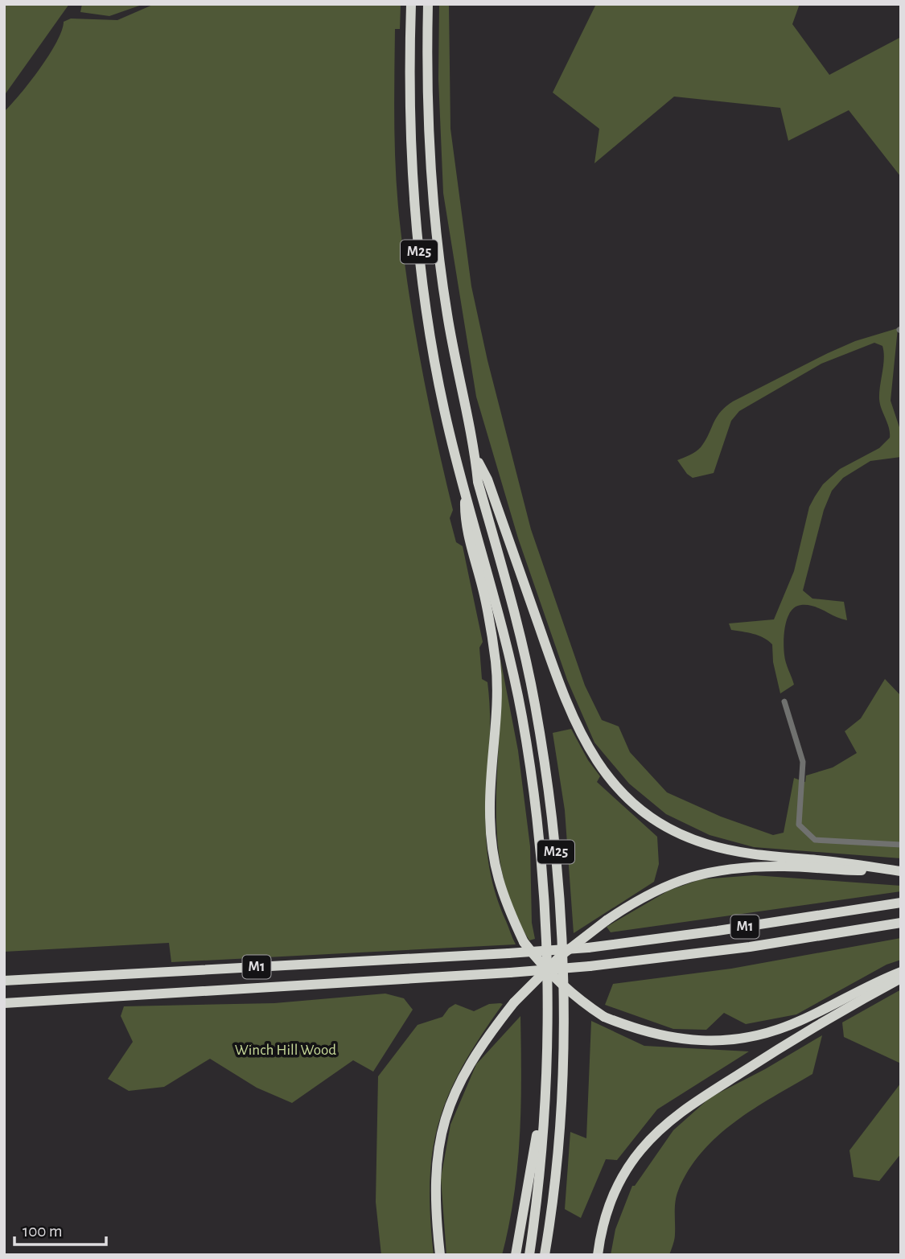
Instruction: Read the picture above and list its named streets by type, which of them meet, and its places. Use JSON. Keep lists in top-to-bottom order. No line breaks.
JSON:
{"streets":{"highway":["M25","M1"]},"parks":["Winch Hill Wood"],"scale_bar":"100 m"}
